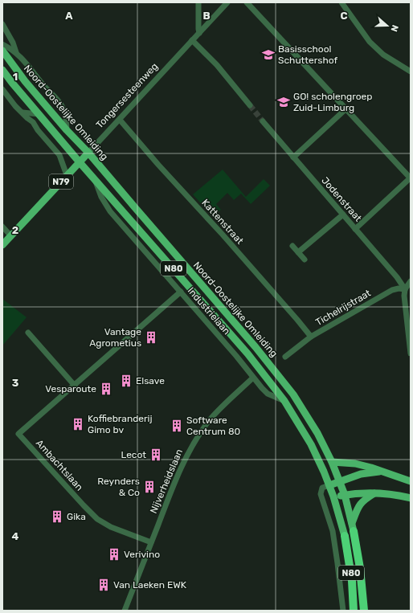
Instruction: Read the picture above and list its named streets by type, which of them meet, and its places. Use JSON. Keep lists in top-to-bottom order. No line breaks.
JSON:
{"streets":{"highway":["N80"],"main road":["Tongersesteenweg","Noord-Oostelijke Omleiding","N79"],"street":["Jodenstraat","Kattenstraat","Tichelrijstraat","Industrielaan","Ambachtslaan","Nijverheidslaan"]},"crossings":[["Tongersesteenweg","Noord-Oostelijke Omleiding"],["Tongersesteenweg","Kattenstraat"],["Noord-Oostelijke Omleiding","N80"],["Noord-Oostelijke Omleiding","Industrielaan"],["Jodenstraat","Tichelrijstraat"],["Kattenstraat","Tichelrijstraat"],["Industrielaan","Ambachtslaan"],["Industrielaan","Nijverheidslaan"],["Ambachtslaan","Nijverheidslaan"]],"places":{"school or university":["Basisschool Schuttershof","GO! scholengroep Zuid-Limburg"],"building":["Vantage Agrometius","Elsave","Vesparoute","Koffiebranderij Gimo bv","Software Centrum 80","Lecot","Reynders & Co","Gika","Verivino","Van Laeken EWK"]},"north":"right","grid":{"columns":["A","B","C"],"rows":["1","2","3","4"]}}
